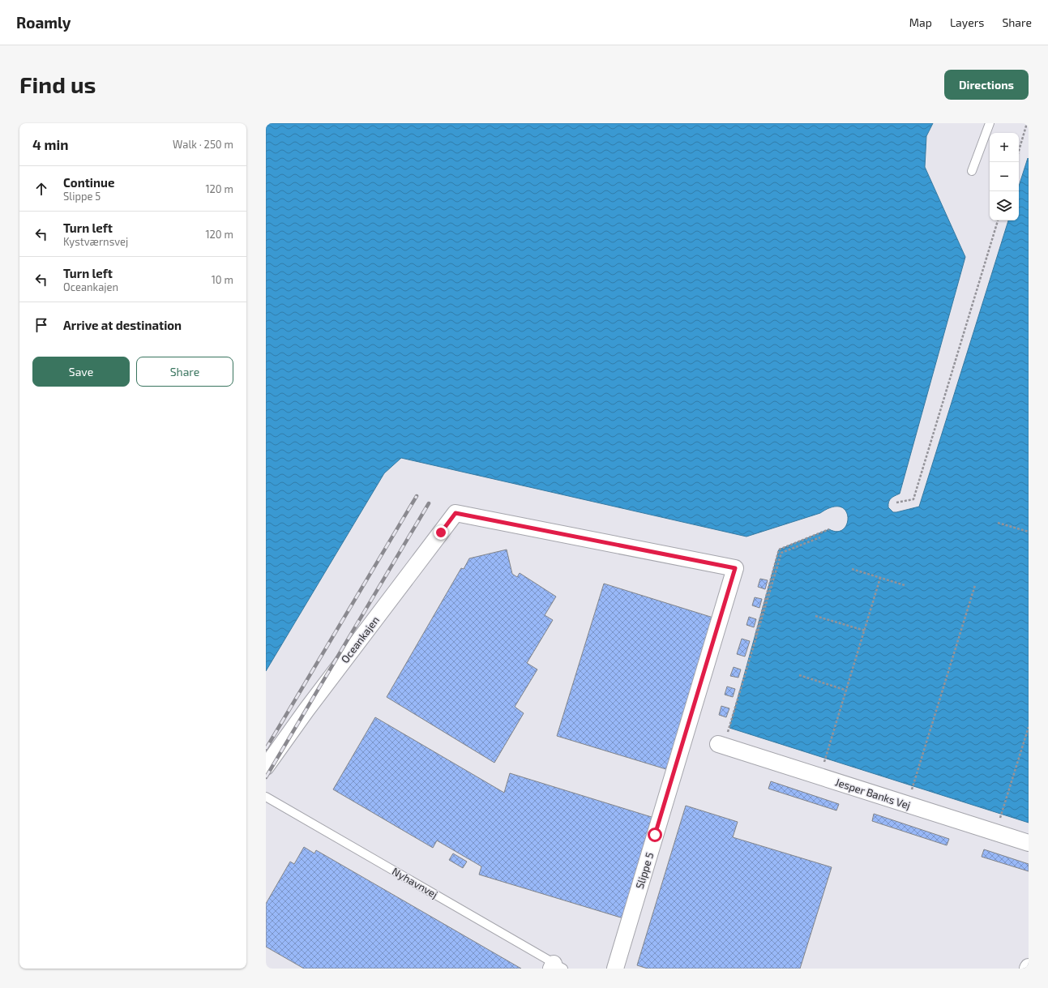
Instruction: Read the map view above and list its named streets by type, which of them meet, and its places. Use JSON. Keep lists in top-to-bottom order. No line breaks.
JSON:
{"streets":{"street":["Oceankajen","Jesper Banks Vej","Slippe 5"],"lane":["Nyhavnvej"]},"crossings":[["Oceankajen","Slippe 5"]],"page":{"header":"Roamly","nav":["Map","Layers","Share"],"buttons":["Directions",["Save","Share"]],"title":"Find us","heading":["4 min","Walk · 250 m"],"map_buttons":["+","−"],"list":[["Continue","Slippe 5","120 m"],["Turn left","Kystværnsvej","120 m"],["Turn left","Oceankajen","10 m"],"Arrive at destination"]}}
